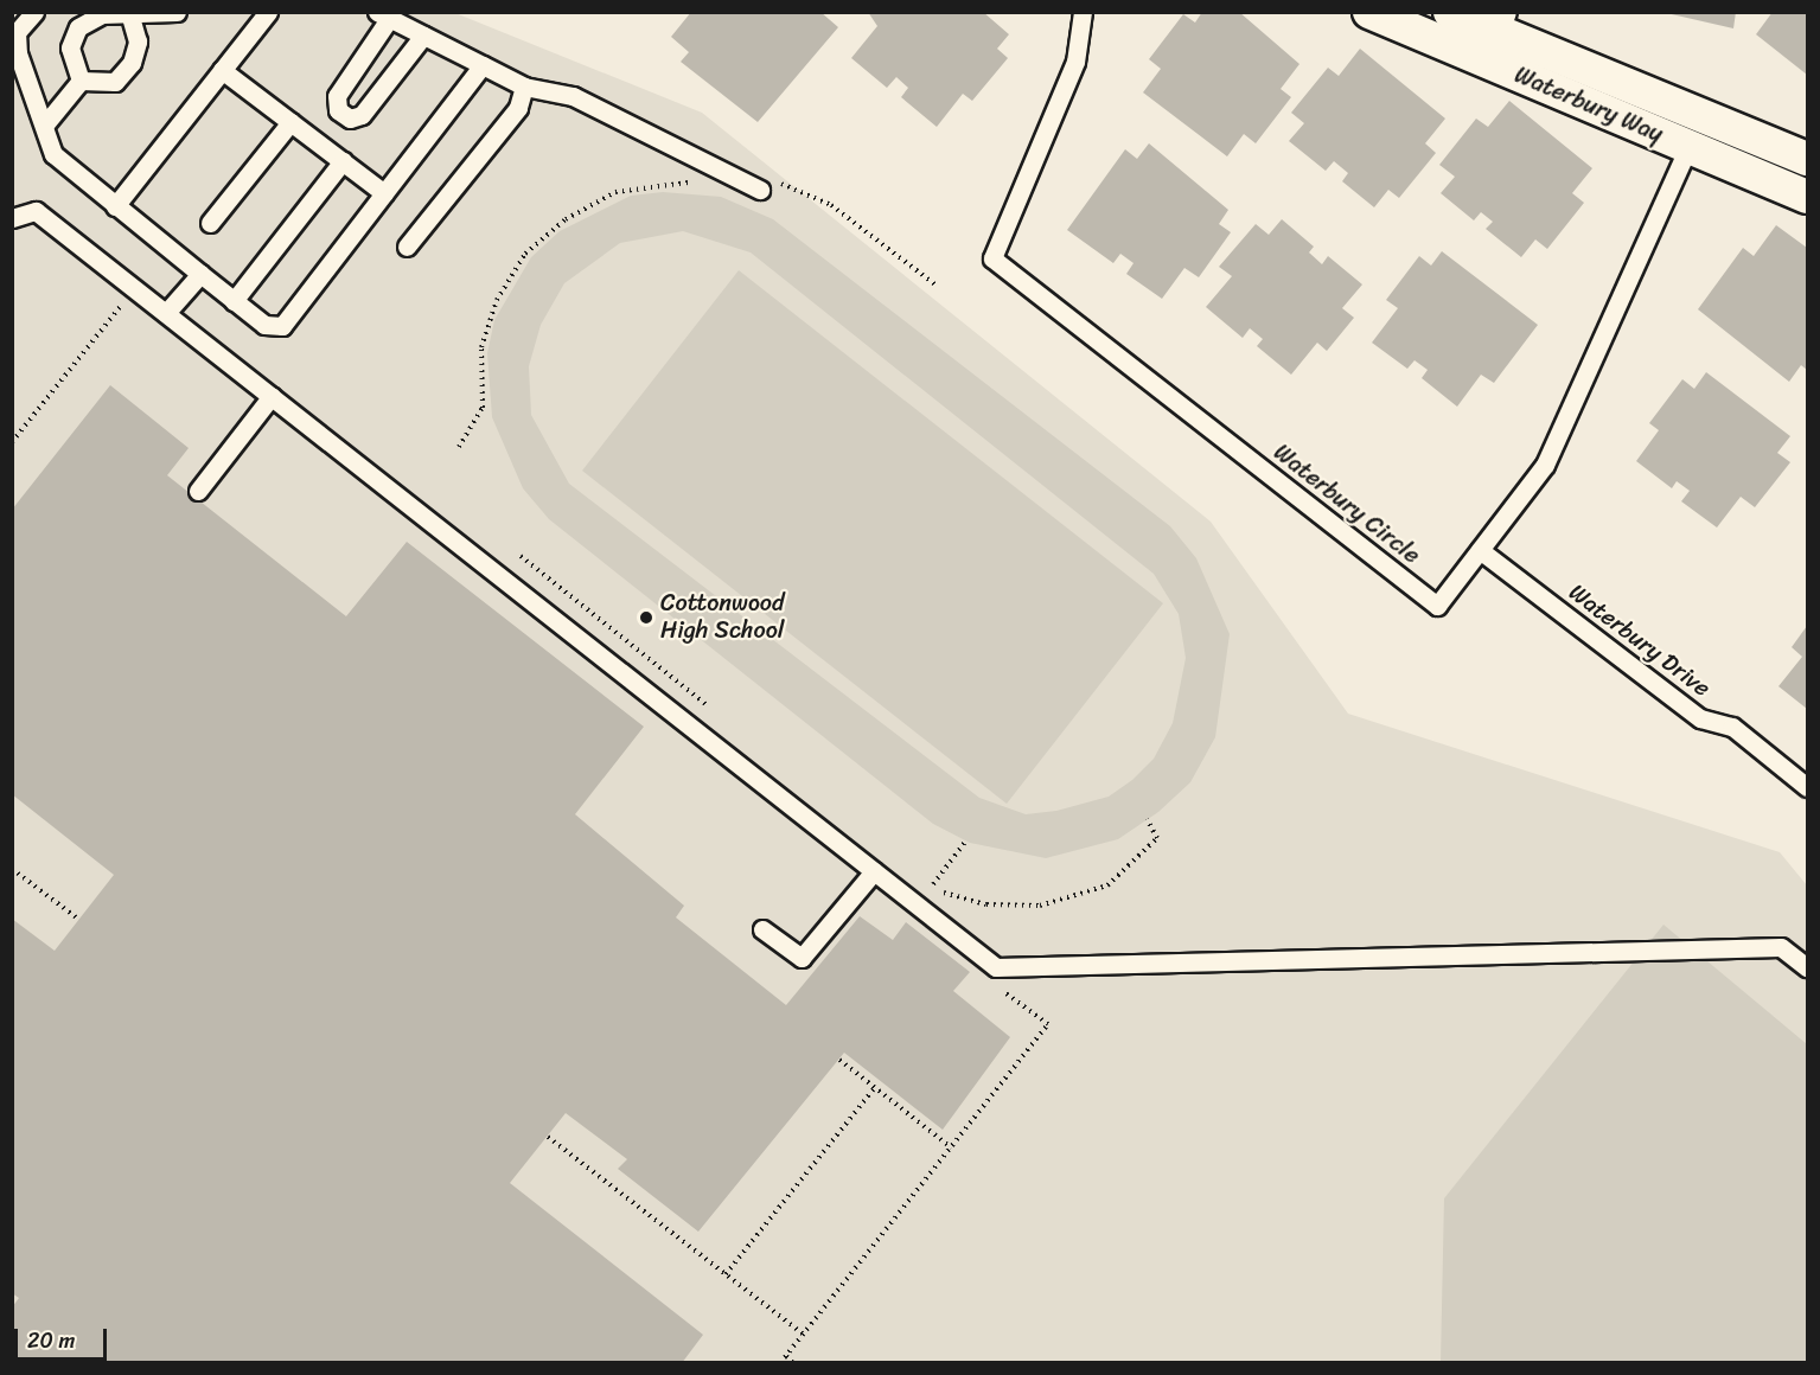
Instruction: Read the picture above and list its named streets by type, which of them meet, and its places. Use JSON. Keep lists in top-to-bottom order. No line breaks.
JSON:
{"streets":{"street":["Waterbury Way"],"lane":["Waterbury Circle","Waterbury Drive"]},"crossings":[["Waterbury Way","Waterbury Circle"],["Waterbury Circle","Waterbury Drive"]],"places":["Cottonwood High School"],"scale_bar":"20 m"}
